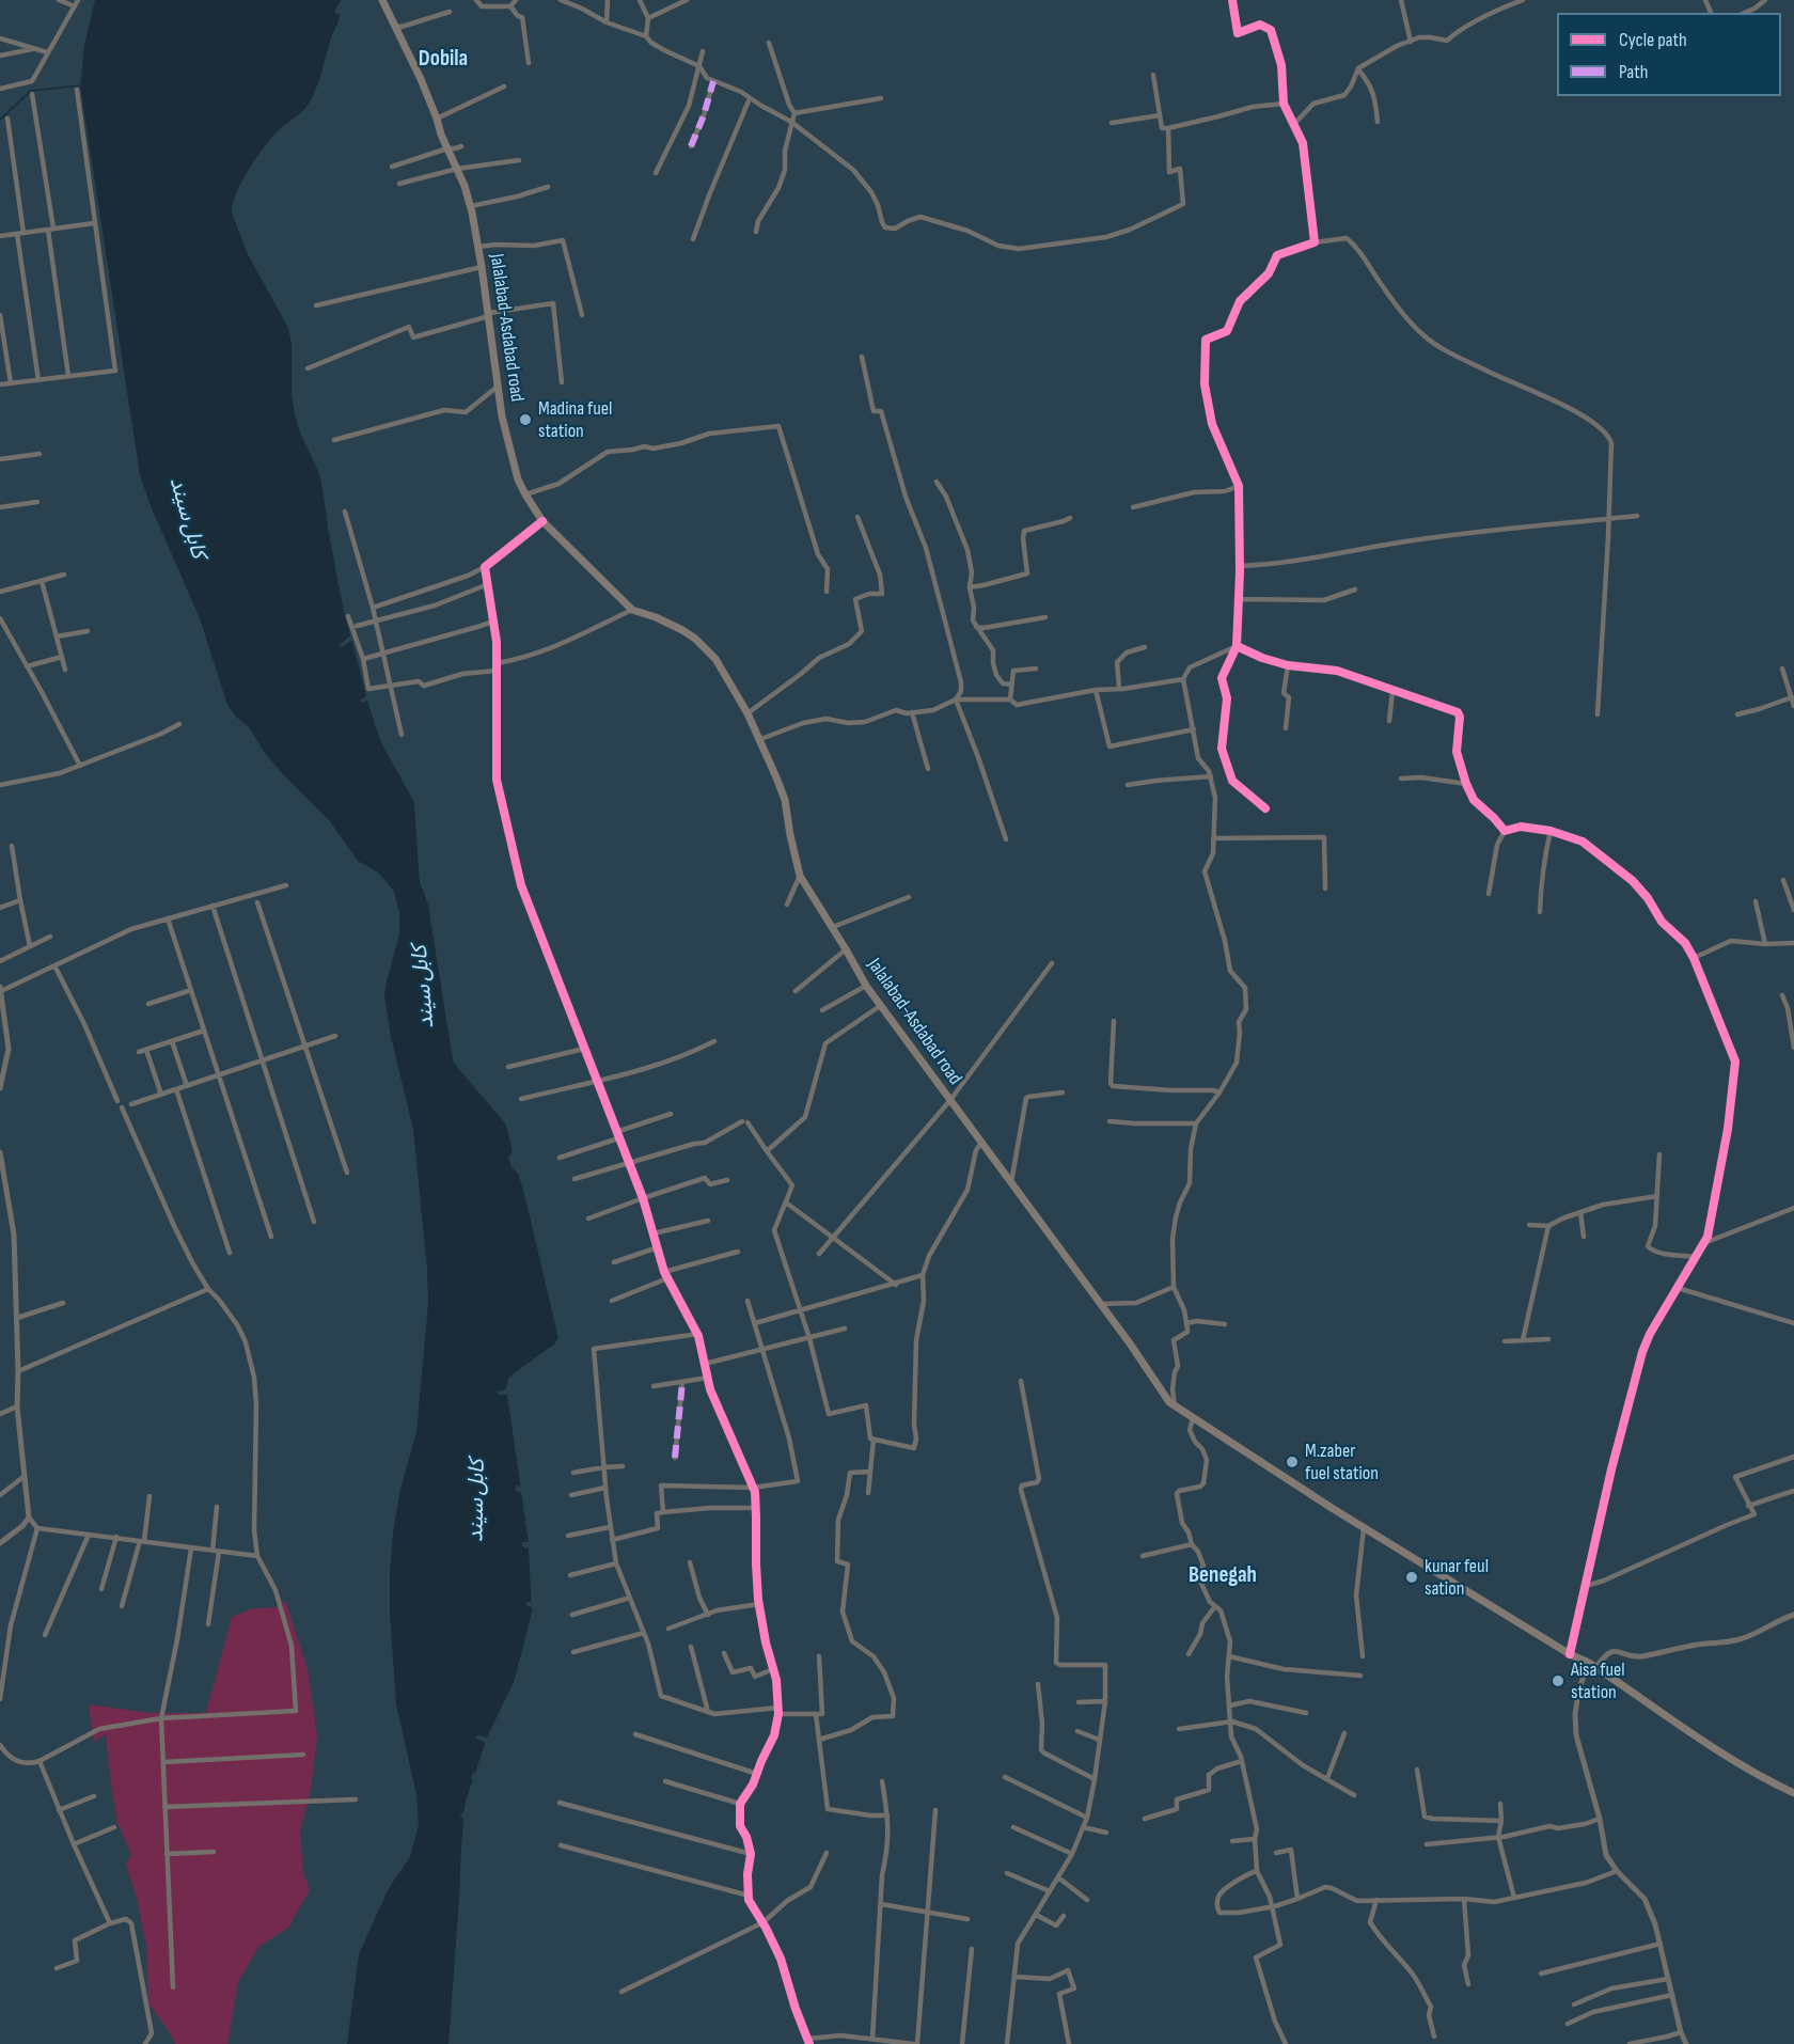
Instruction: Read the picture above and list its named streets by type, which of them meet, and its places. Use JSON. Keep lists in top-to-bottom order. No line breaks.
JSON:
{"streets":{"main road":["Jalalabad-Asdabad road"]},"districts":["Dobila","Benegah"],"water":["کابل سيند"],"places":["Madina fuel station","M.zaber fuel station","kunar feul sation","Aisa fuel station"],"legend":["Cycle path","Path"]}
